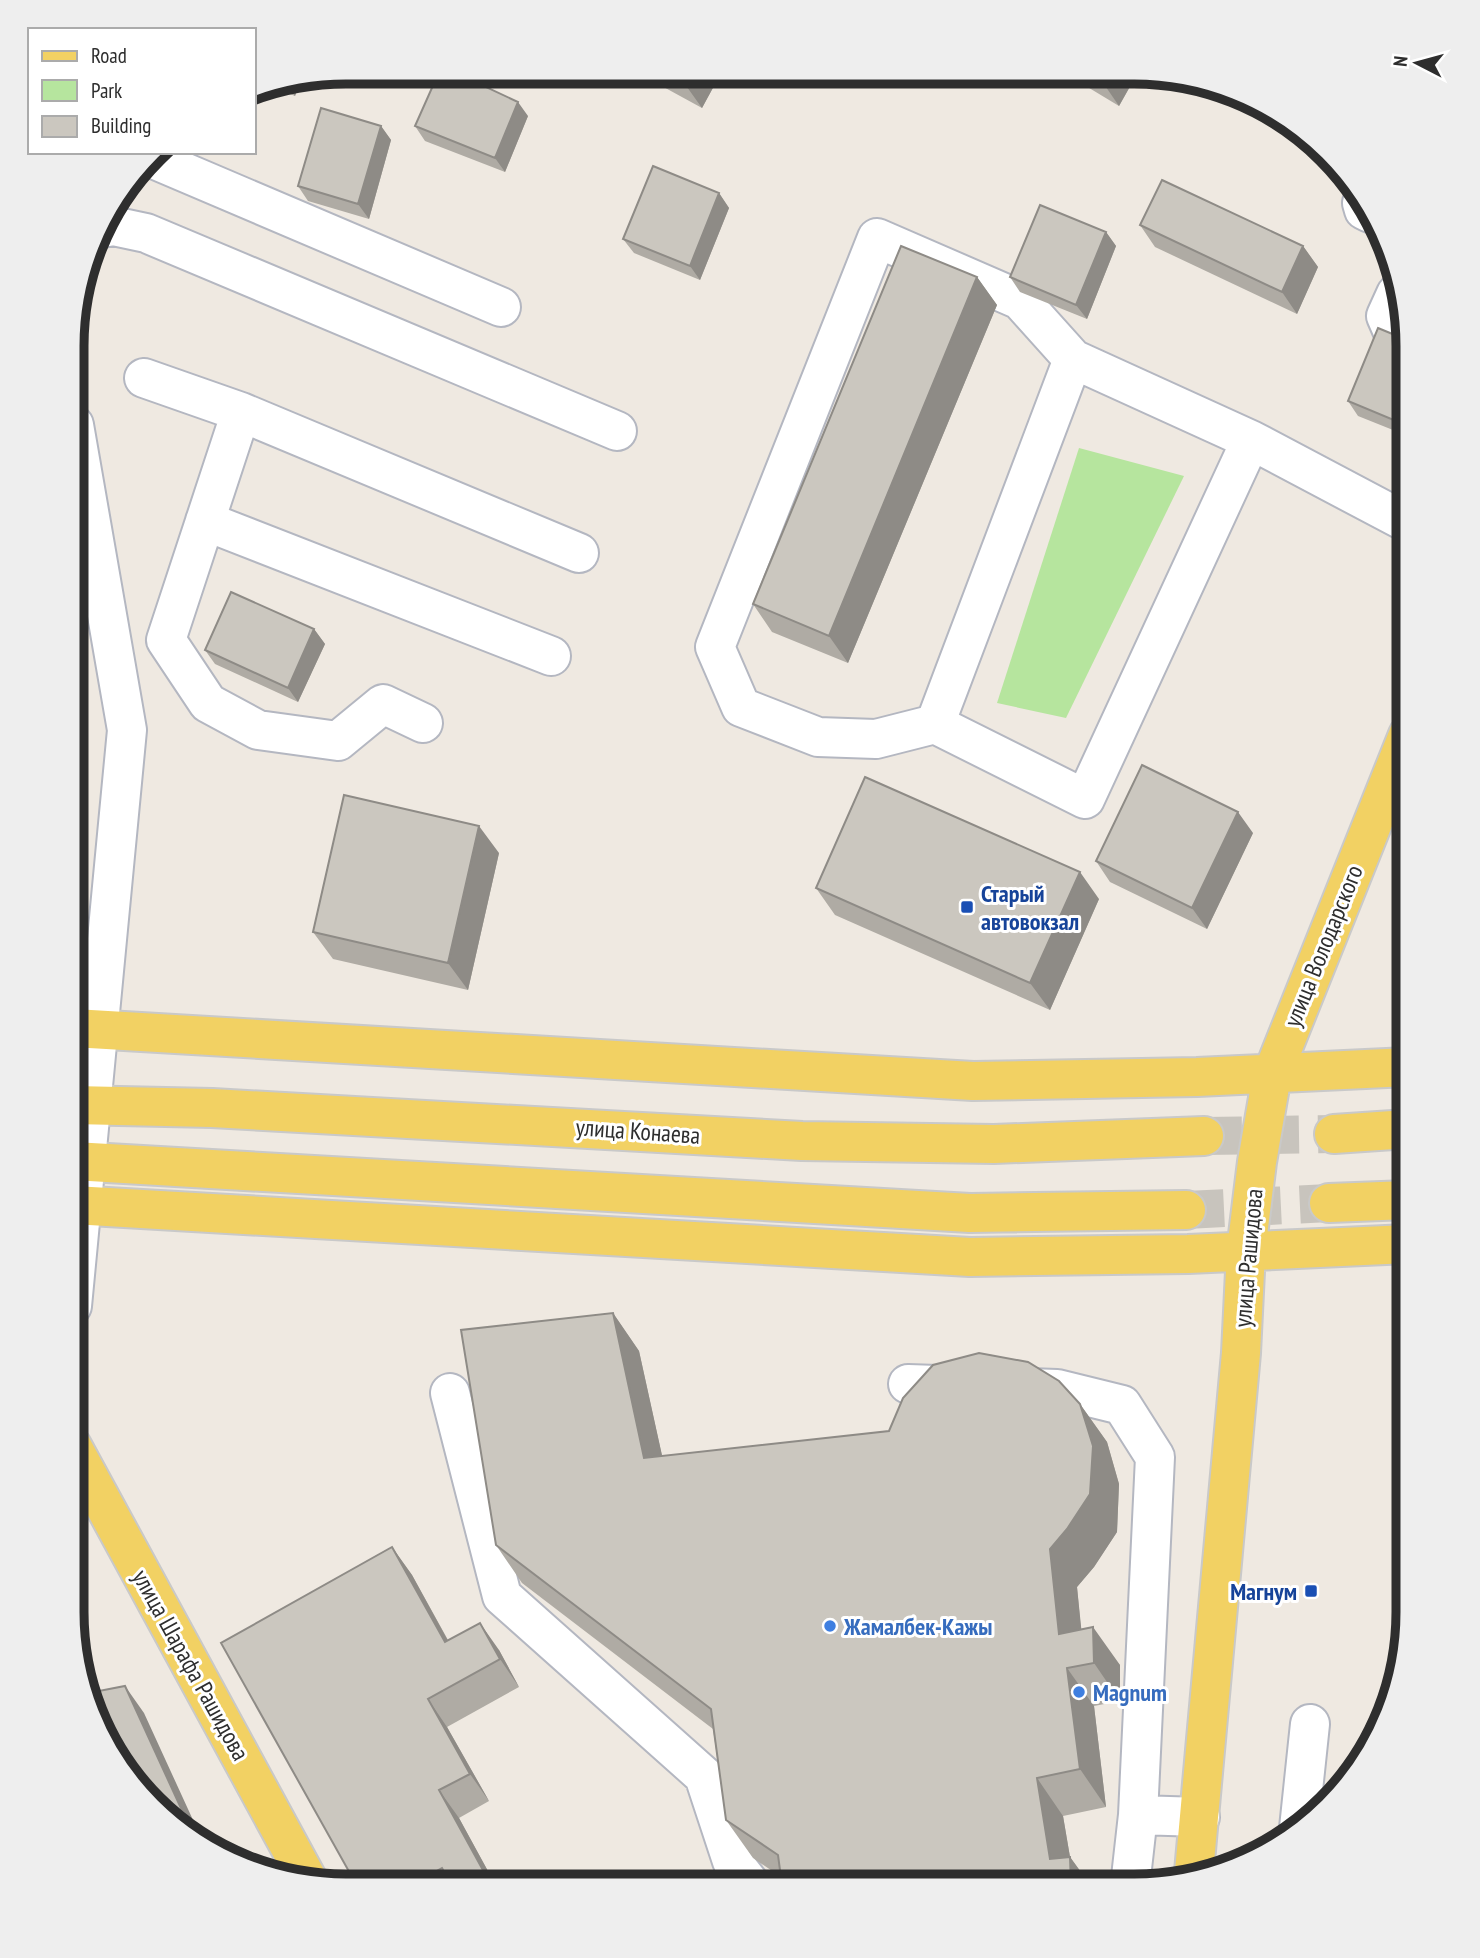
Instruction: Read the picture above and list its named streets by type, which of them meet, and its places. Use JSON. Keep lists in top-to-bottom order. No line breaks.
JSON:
{"streets":{"main road":["улица Володарского","улица Конаева","улица Рашидова","улица Шарафа Рашидова"]},"crossings":[["улица Володарского","улица Рашидова"]],"places":{"transit":["Старый автовокзал","Магнум"],"other":["Жамалбек-Кажы","Magnum"]},"legend":["Road","Park","Building"],"north":"left"}
